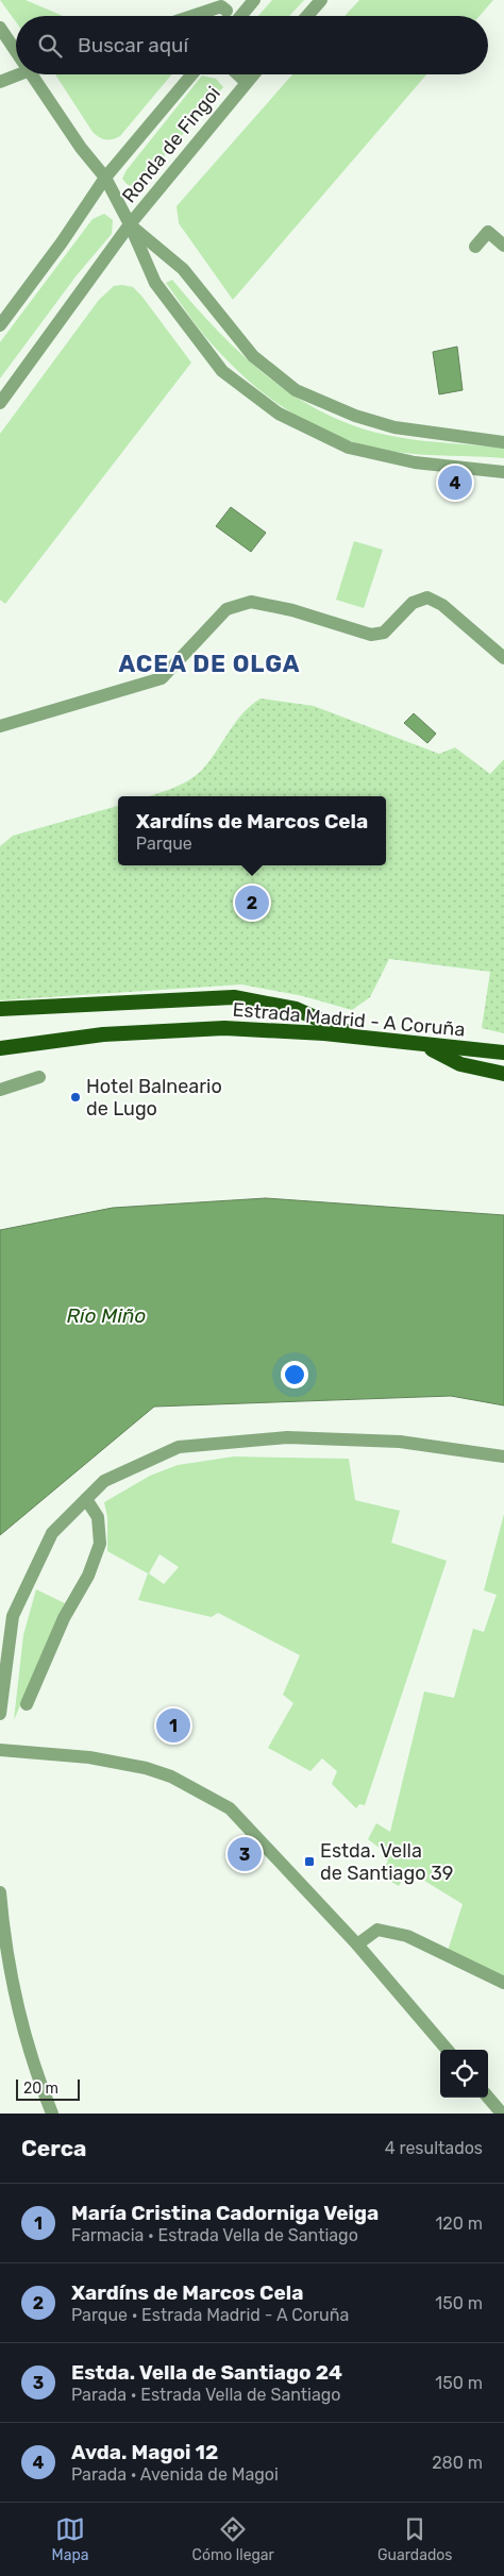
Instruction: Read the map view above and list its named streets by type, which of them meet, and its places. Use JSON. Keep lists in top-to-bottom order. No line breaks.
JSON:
{"streets":{"highway":["Estrada Madrid - A Coruña"],"street":["Ronda de Fingoi"]},"districts":["ACEA DE OLGA"],"water":["Río Miño"],"places":{"other":["Hotel Balneario de Lugo"],"transit":["Estda. Vella de Santiago 39"]},"scale_bar":"20 m","page":{"search":"Buscar aquí","pins":["4","2","1","3"],"popup":["Xardíns de Marcos Cela","Parque"],"scale":"20 m","heading":["Cerca","4 resultados"],"list":[{"mark":"1","name":"María Cristina Cadorniga Veiga","note":"Farmacia · Estrada Vella de Santiago","value":"120 m"},{"mark":"2","name":"Xardíns de Marcos Cela","note":"Parque · Estrada Madrid - A Coruña","value":"150 m"},{"mark":"3","name":"Estda. Vella de Santiago 24","note":"Parada · Estrada Vella de Santiago","value":"150 m"},{"mark":"4","name":"Avda. Magoi 12","note":"Parada · Avenida de Magoi","value":"280 m"}],"nav":["Mapa","Cómo llegar","Guardados"]}}
